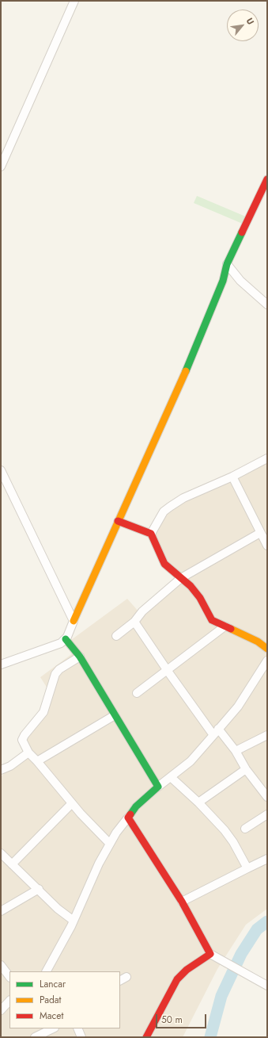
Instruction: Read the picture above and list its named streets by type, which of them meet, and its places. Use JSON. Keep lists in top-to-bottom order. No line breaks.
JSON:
{"legend":["Lancar","Padat","Macet"],"scale_bar":"50 m","north":"top right"}
